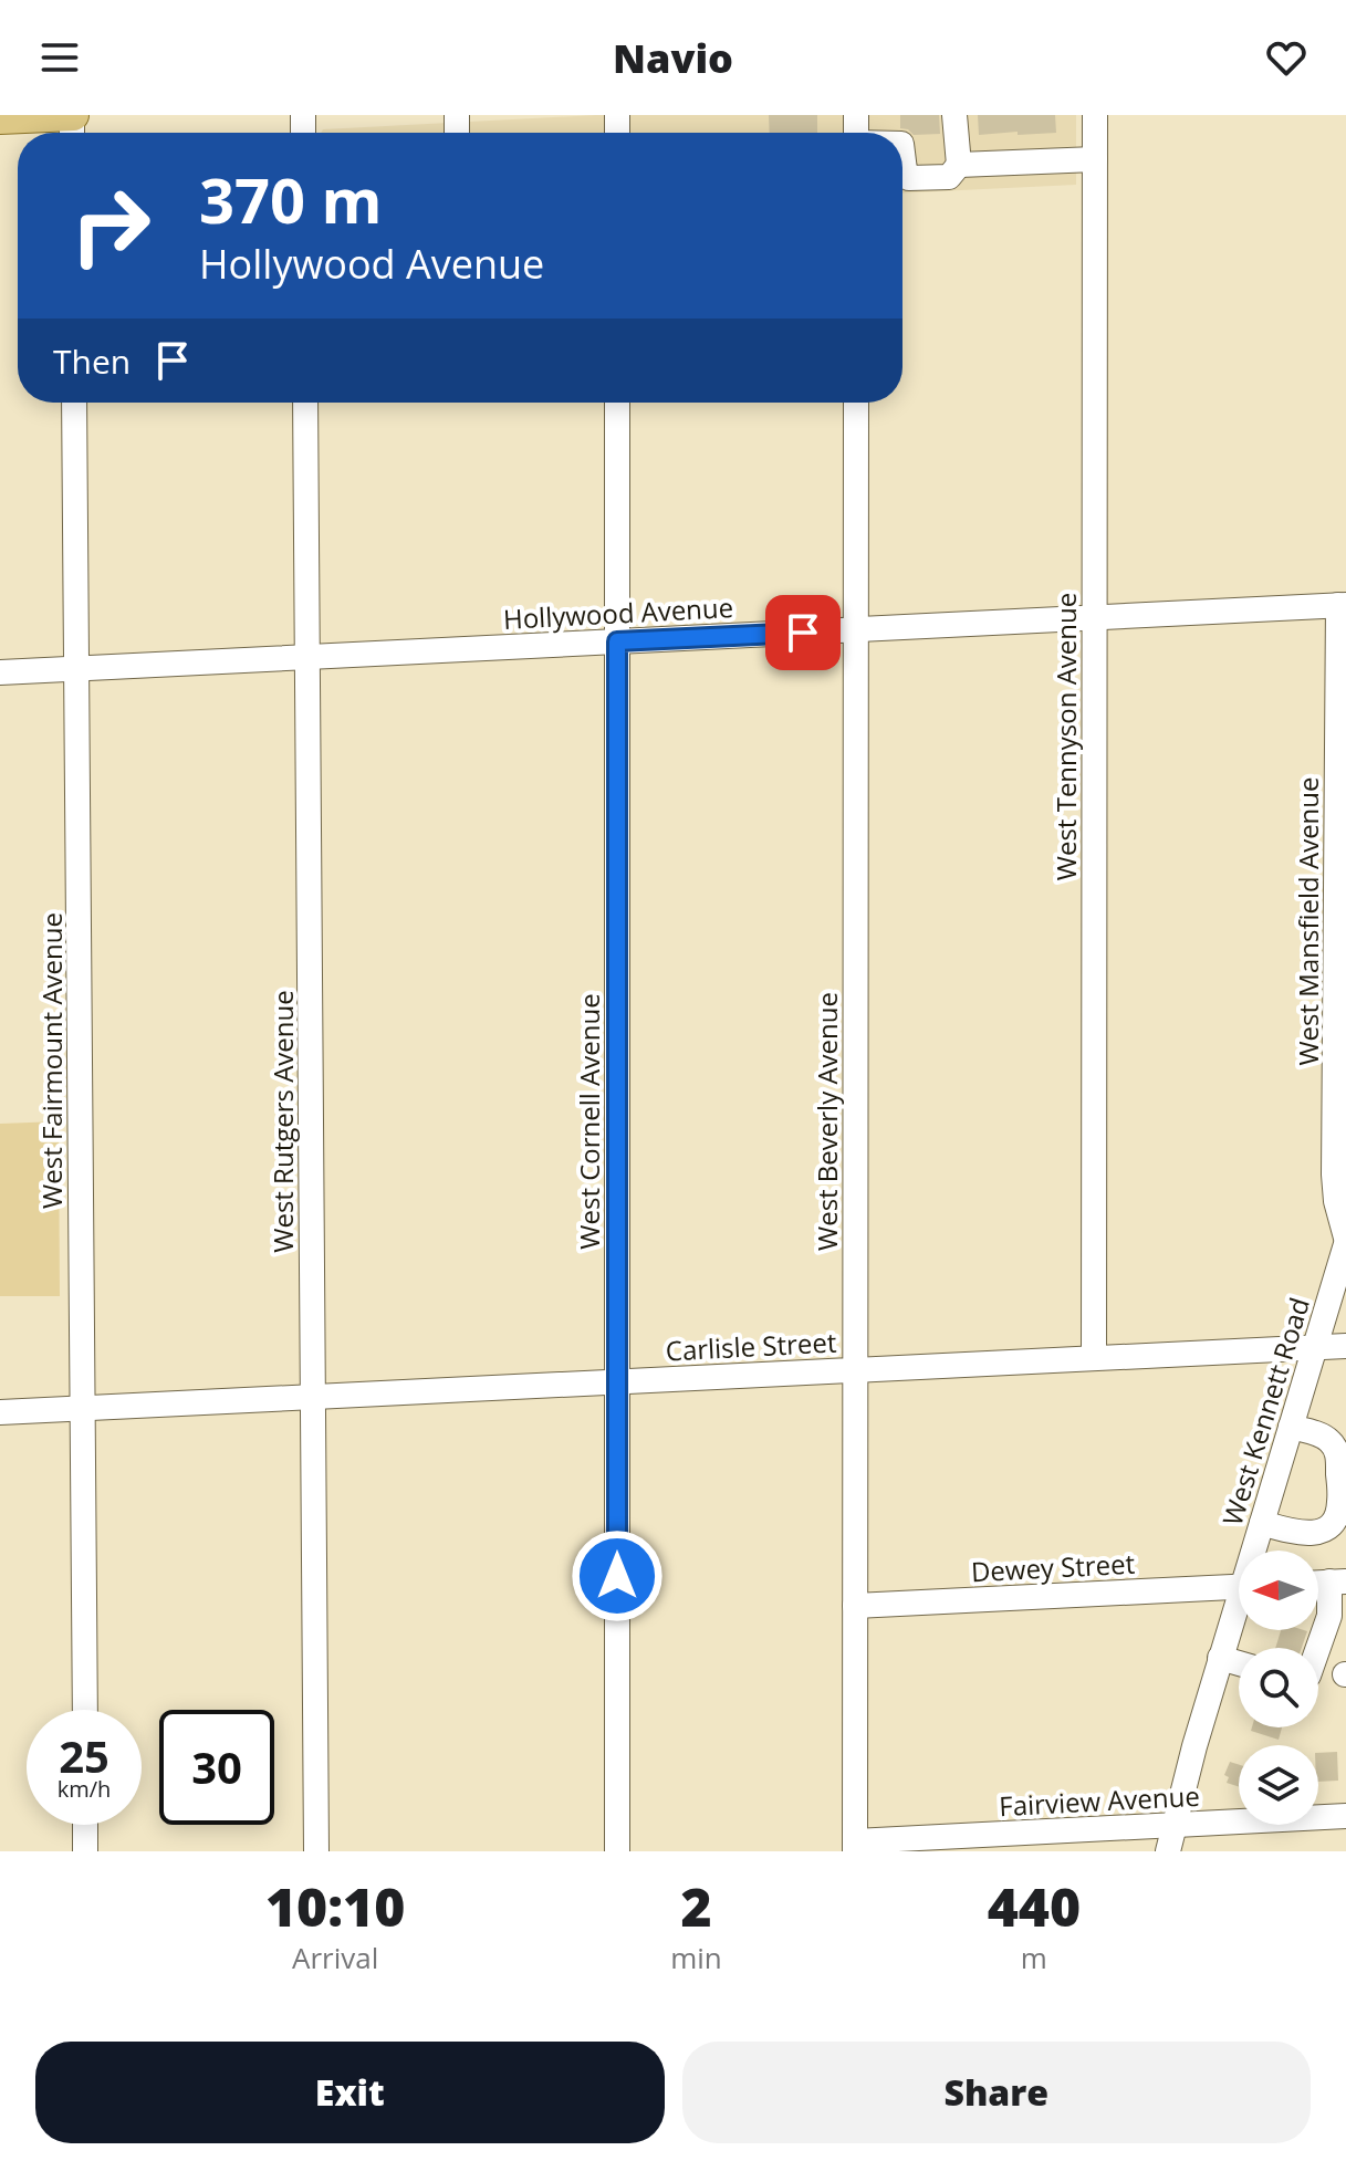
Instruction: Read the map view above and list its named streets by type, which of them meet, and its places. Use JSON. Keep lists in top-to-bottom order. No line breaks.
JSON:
{"streets":{"street":["Hollywood Avenue","West Tennyson Avenue","West Mansfield Avenue","West Fairmount Avenue","West Rutgers Avenue","West Cornell Avenue","West Beverly Avenue","Carlisle Street","West Kennett Road","Dewey Street","Fairview Avenue"]},"crossings":[["Hollywood Avenue","West Tennyson Avenue"],["Hollywood Avenue","West Mansfield Avenue"],["Hollywood Avenue","West Fairmount Avenue"],["Hollywood Avenue","West Rutgers Avenue"],["Hollywood Avenue","West Cornell Avenue"],["Hollywood Avenue","West Beverly Avenue"],["West Tennyson Avenue","Carlisle Street"],["West Fairmount Avenue","Carlisle Street"],["West Rutgers Avenue","Carlisle Street"],["West Cornell Avenue","Carlisle Street"],["West Beverly Avenue","Carlisle Street"],["West Beverly Avenue","Dewey Street"],["West Beverly Avenue","Fairview Avenue"],["Carlisle Street","West Kennett Road"],["West Kennett Road","Fairview Avenue"]],"north":"left","page":{"header":"Navio","turn":["370 m","Hollywood Avenue"],"then":"Then","speed":"25 km/h","limit":"30","eta":["10:10","Arrival","2","min","440","m"],"buttons":["Exit","Share"]}}
